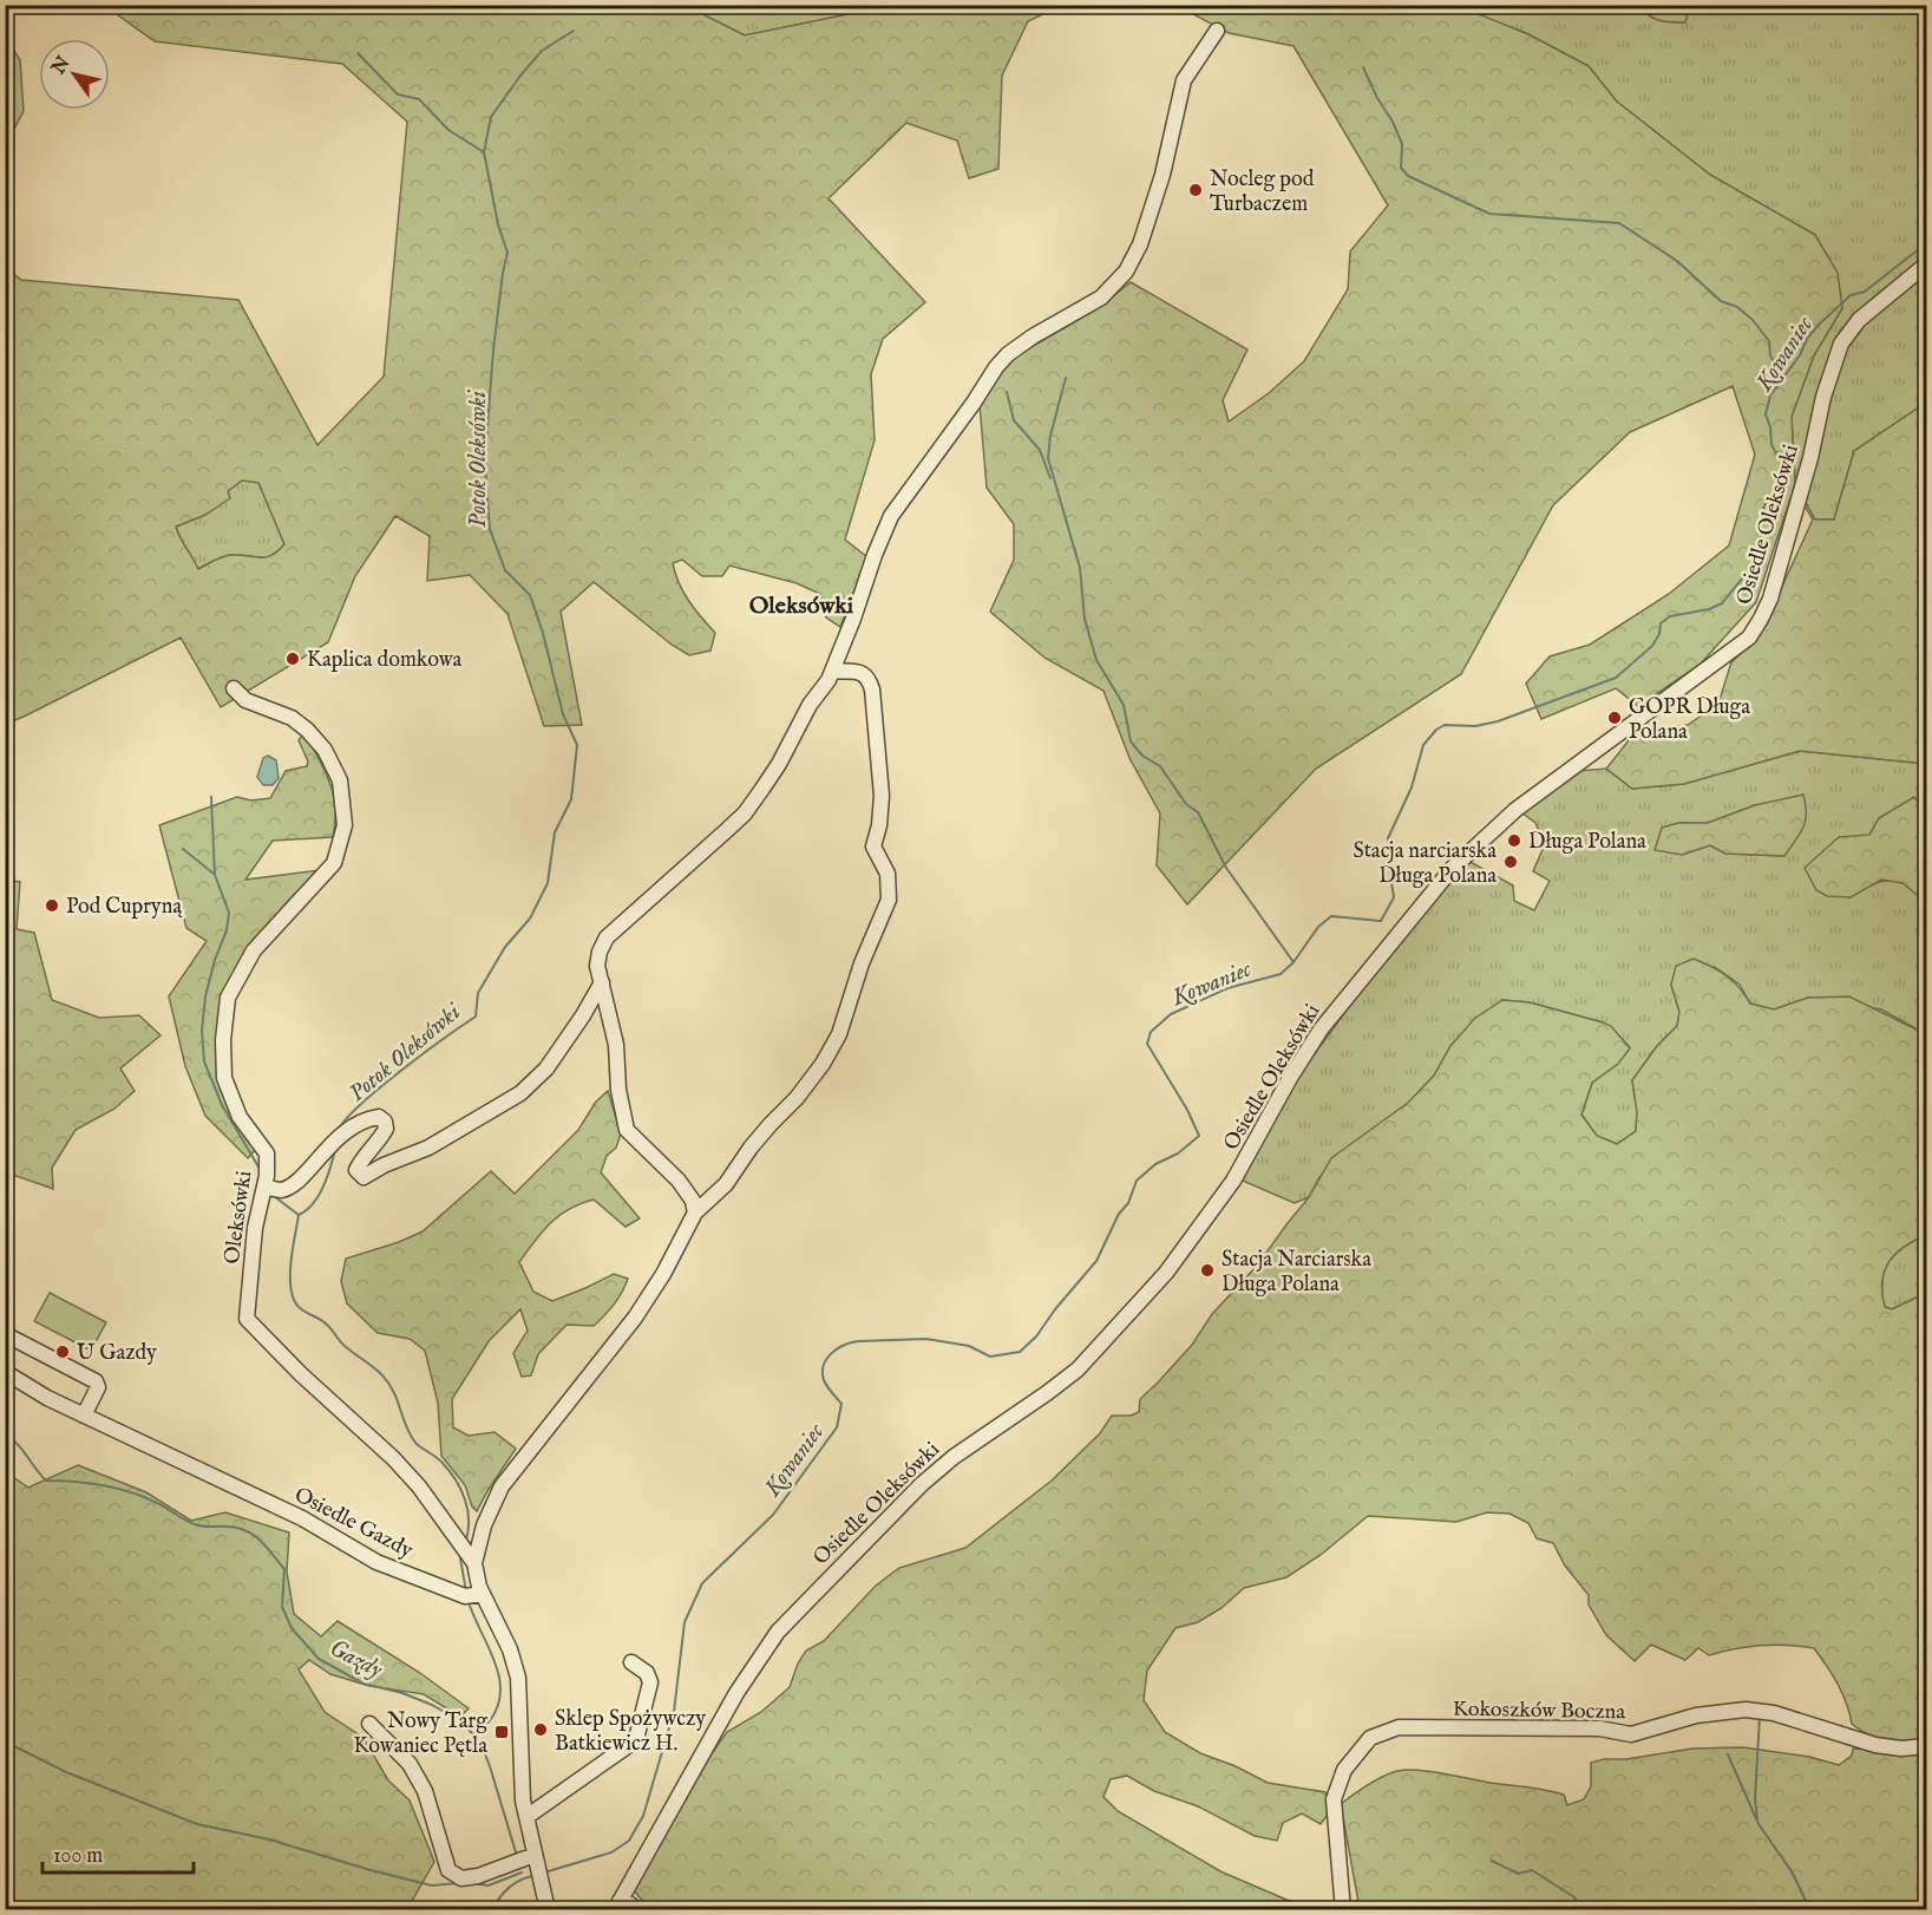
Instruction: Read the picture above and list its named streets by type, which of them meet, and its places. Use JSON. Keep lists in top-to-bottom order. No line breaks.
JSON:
{"streets":{"street":["Osiedle Oleksówki","Oleksówki","Osiedle Gazdy","Kokoszków Boczna"]},"crossings":[["Oleksówki","Osiedle Gazdy"]],"districts":["Oleksówki"],"water":["Kowaniec","Potok Oleksówki","Gazdy"],"places":{"other":["Nocleg pod Turbaczem","Kaplica domkowa","GOPR Długa Polana","Długa Polana","Stacja narciarska Długa Polana","Pod Cupryną","Stacja Narciarska Długa Polana","U Gazdy","Sklep Spożywczy Batkiewicz H."],"transit":["Nowy Targ Kowaniec Pętla"]},"scale_bar":"100 m","north":"top left"}
